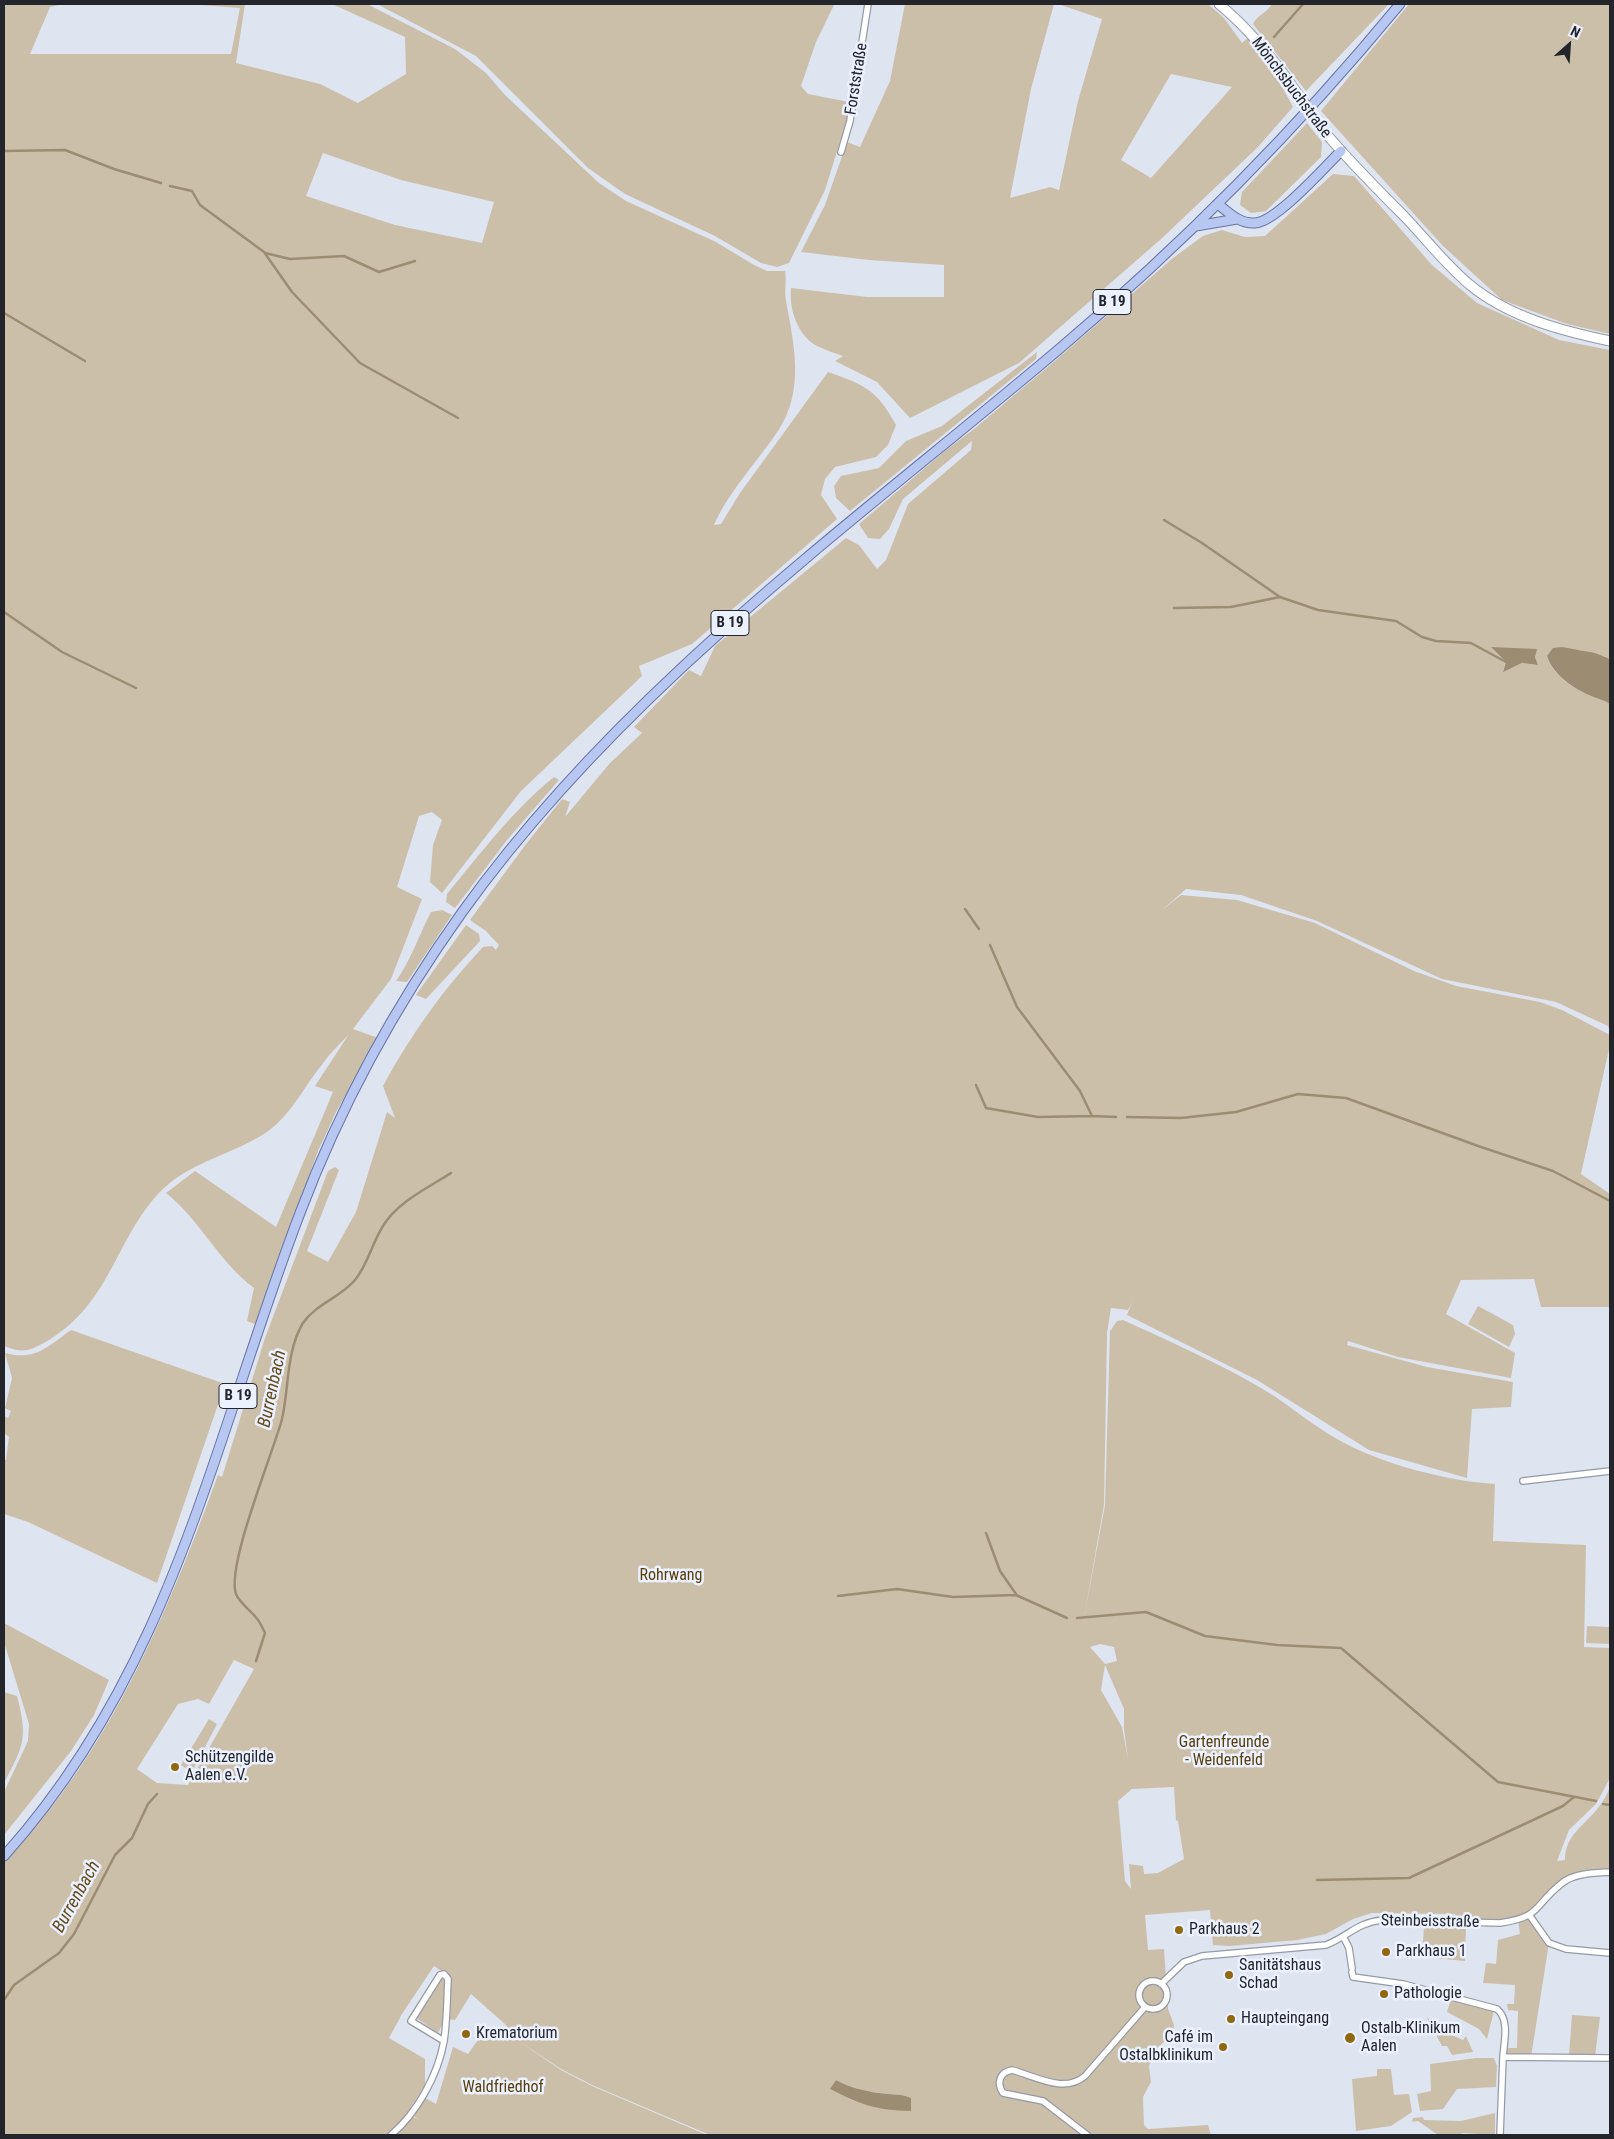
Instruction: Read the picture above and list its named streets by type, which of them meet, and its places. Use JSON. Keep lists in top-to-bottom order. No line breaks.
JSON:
{"streets":{"main road":["B 19"],"street":["Forststraße","Mönchsbuchstraße","Steinbeisstraße"]},"water":["Burrenbach"],"parks":["Rohrwang","Gartenfreunde - Weidenfeld","Waldfriedhof"],"places":["Schützengilde Aalen e.V.","Parkhaus 2","Parkhaus 1","Sanitätshaus Schad","Pathologie","Haupteingang","Krematorium","Ostalb-Klinikum Aalen","Café im Ostalbklinikum"],"north":"top right"}
